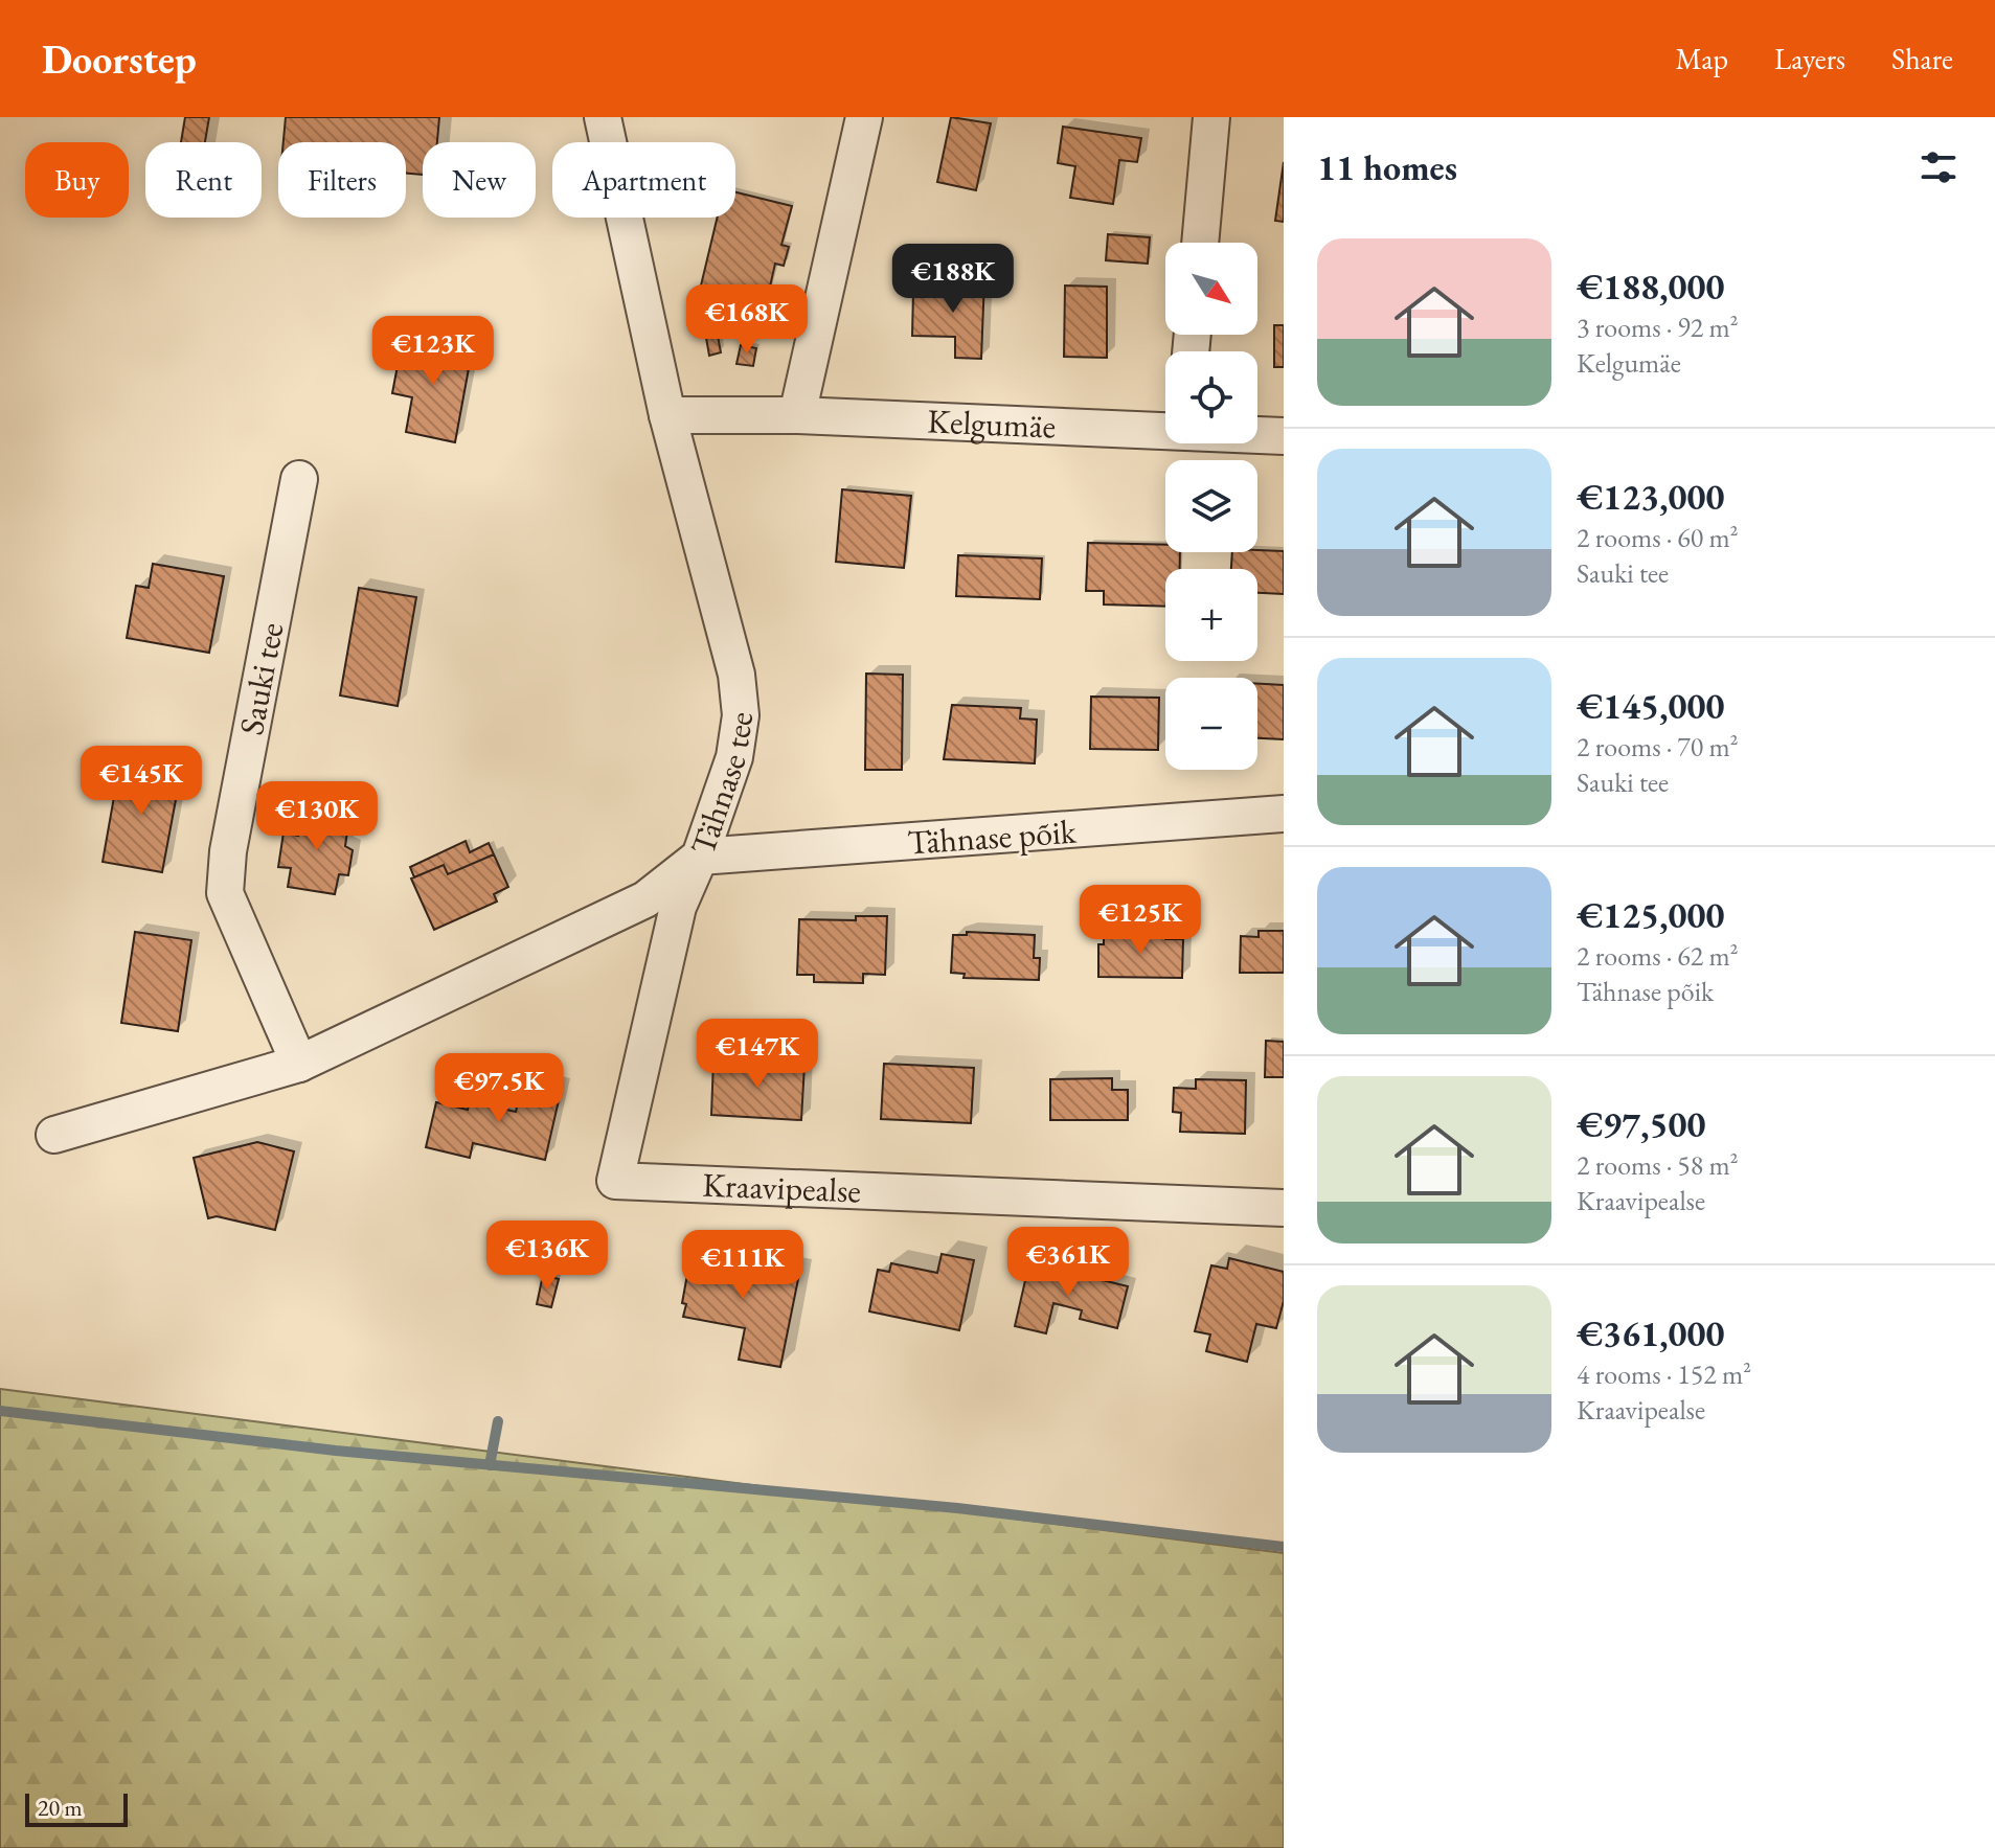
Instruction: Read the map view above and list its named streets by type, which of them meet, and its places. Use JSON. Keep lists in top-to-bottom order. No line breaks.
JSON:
{"streets":{"street":["Kelgumäe","Sauki tee","Tähnase tee","Tähnase põik","Kraavipealse"]},"crossings":[["Kelgumäe","Tähnase tee"],["Sauki tee","Tähnase tee"],["Tähnase tee","Tähnase põik"],["Tähnase tee","Kraavipealse"],["Tähnase põik","Kraavipealse"]],"scale_bar":"20 m","north":"bottom right","page":{"header":"Doorstep","nav":["Map","Layers","Share"],"heading":"11 homes","chip":["Buy","Rent","Filters","New","Apartment"],"list":[{"name":"€188,000","note":"3 rooms · 92 m² · Kelgumäe"},{"name":"€123,000","note":"2 rooms · 60 m² · Sauki tee"},{"name":"€145,000","note":"2 rooms · 70 m² · Sauki tee"},{"name":"€125,000","note":"2 rooms · 62 m² · Tähnase põik"},{"name":"€97,500","note":"2 rooms · 58 m² · Kraavipealse"},{"name":"€361,000","note":"4 rooms · 152 m² · Kraavipealse"}],"map_buttons":["+","−"],"price":["€188K","€168K","€123K","€145K","€130K","€125K","€147K","€97.5K","€136K","€361K","€111K"],"scale":"20 m"}}
